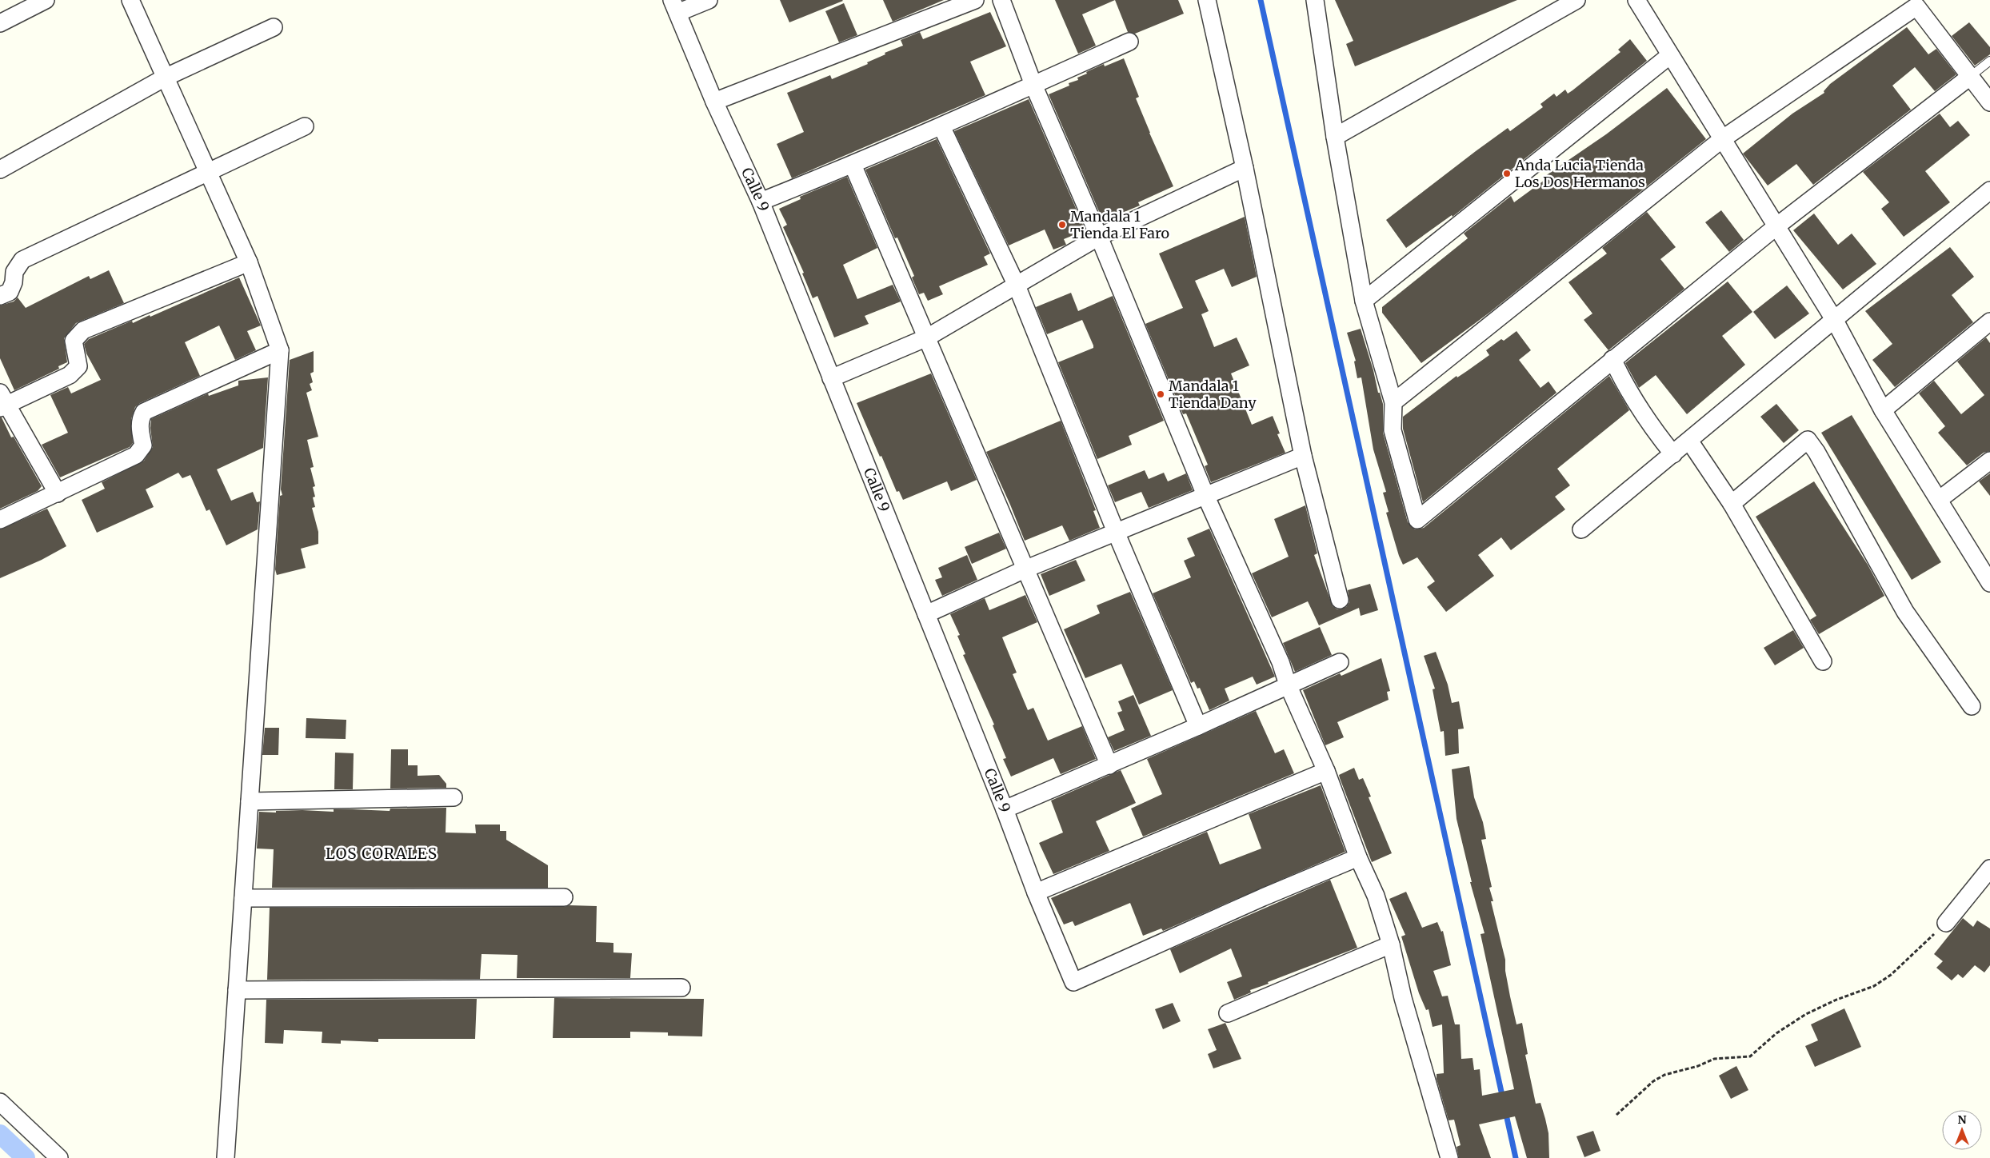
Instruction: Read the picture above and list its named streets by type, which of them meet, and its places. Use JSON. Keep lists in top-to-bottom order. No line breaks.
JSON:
{"streets":{"street":["Calle 9"]},"districts":["LOS CORALES"],"places":["Anda Lucia Tienda Los Dos Hermanos","Mandala 1 Tienda El Faro","Mandala 1 Tienda Dany"],"north":"top"}
